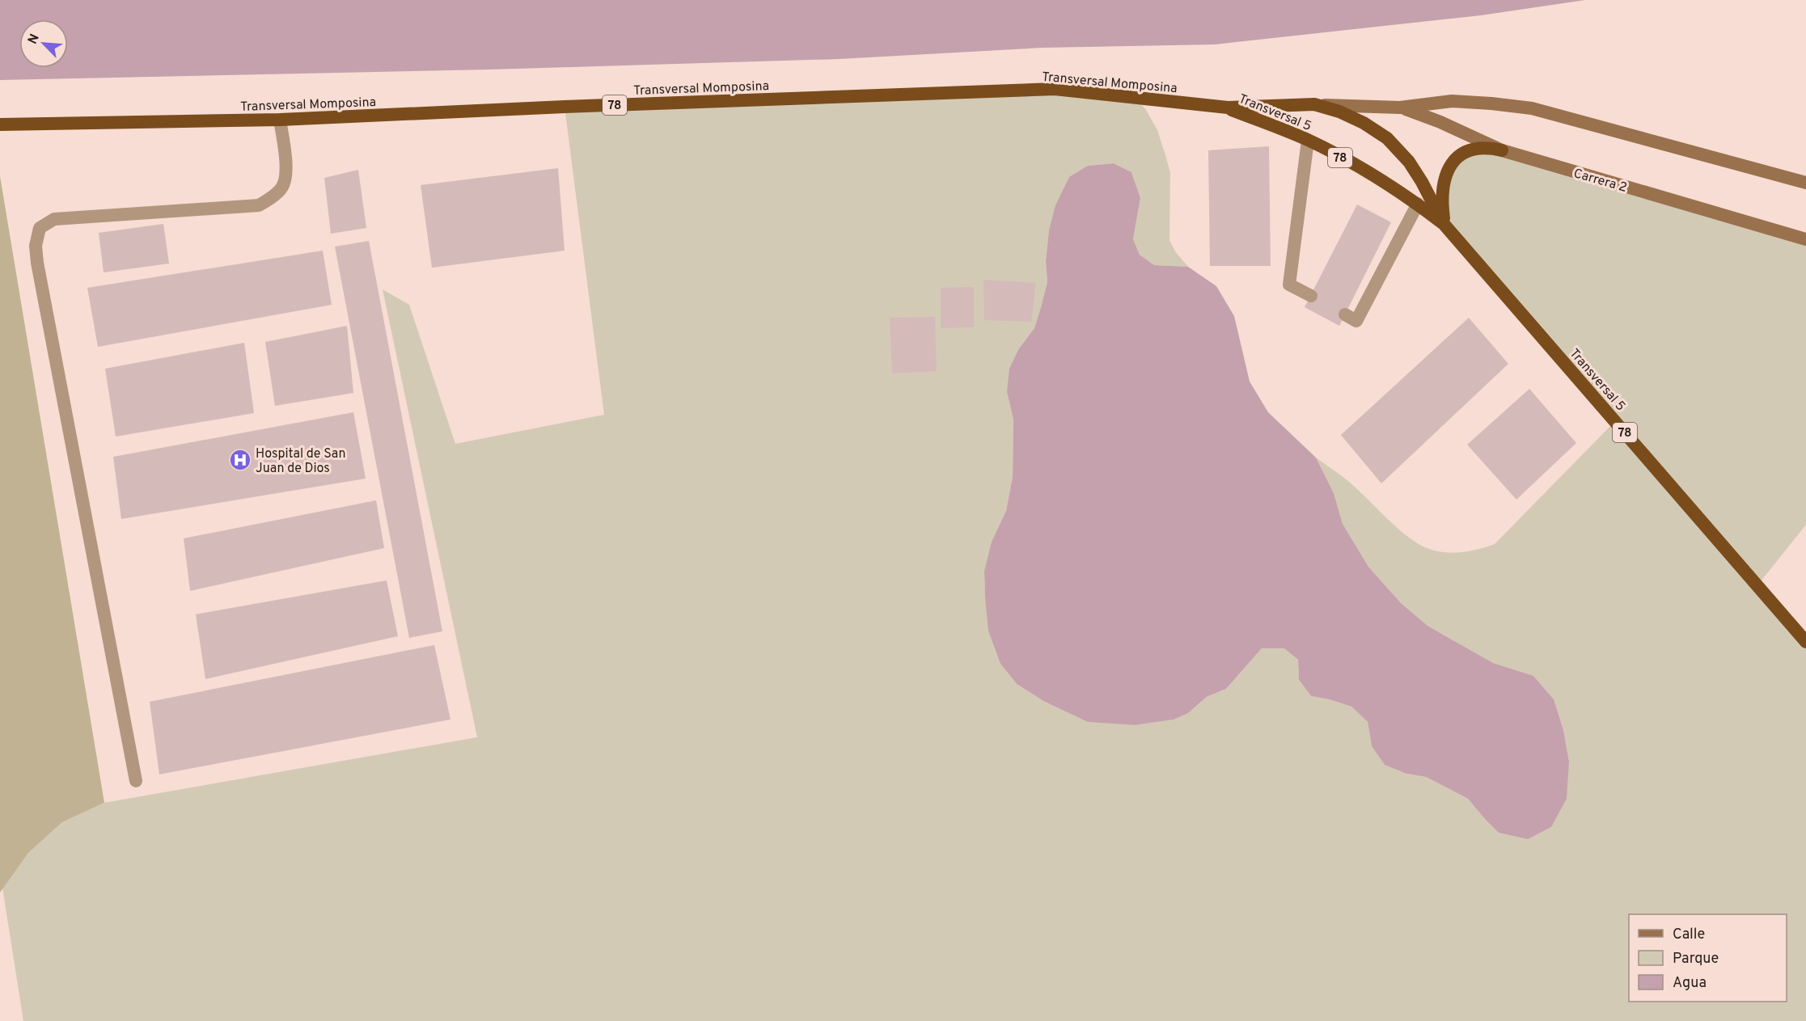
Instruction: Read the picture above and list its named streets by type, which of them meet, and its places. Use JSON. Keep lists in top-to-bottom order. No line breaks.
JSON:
{"streets":{"highway":["Transversal Momposina","78","Transversal 5"],"main road":["Carrera 2"]},"crossings":[["Transversal Momposina","Transversal 5"],["Transversal 5","Carrera 2"]],"places":{"hospital":["Hospital de San Juan de Dios"]},"legend":["Calle","Parque","Agua"],"north":"top left"}
